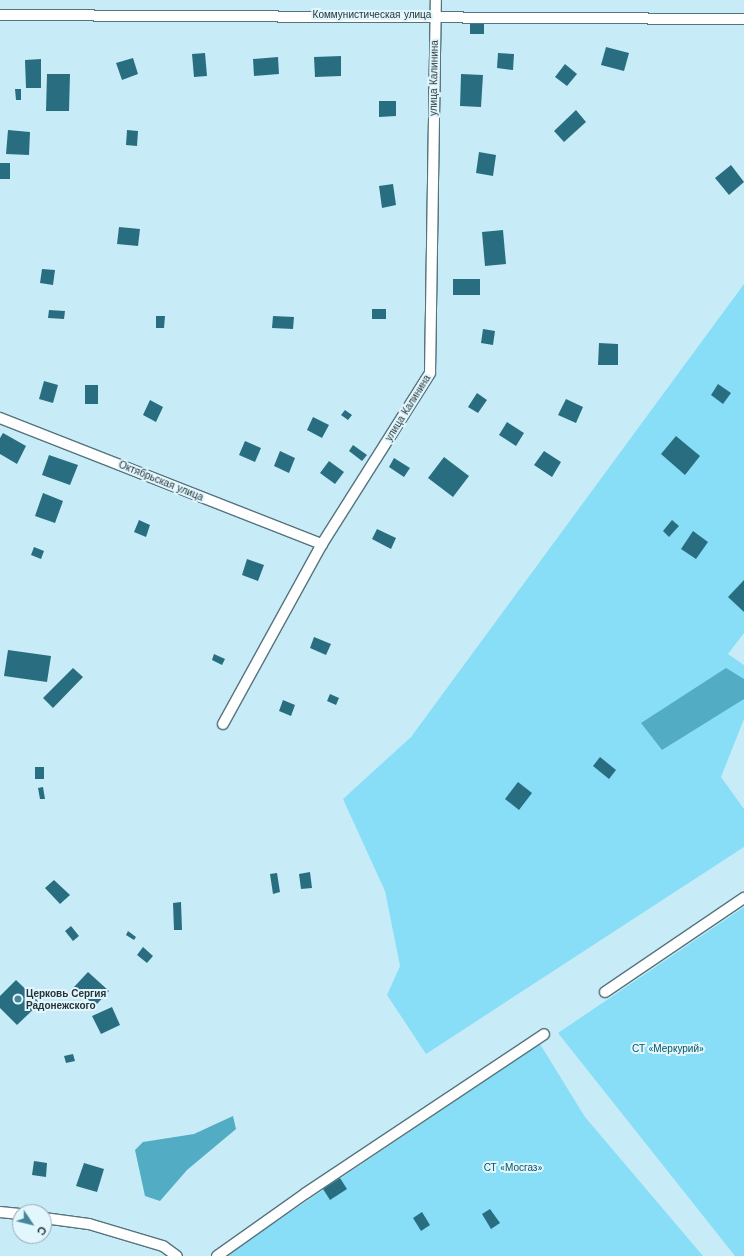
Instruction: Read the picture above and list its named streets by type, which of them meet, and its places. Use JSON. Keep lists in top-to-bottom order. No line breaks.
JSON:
{"streets":{"street":["Коммунистическая улица","улица Калинина","Октябрьская улица"]},"crossings":[["Коммунистическая улица","улица Калинина"],["улица Калинина","Октябрьская улица"]],"parks":["СТ «Меркурий»","СТ «Мосгаз»"],"places":["Церковь Сергия Радонежского"],"north":"bottom right"}
